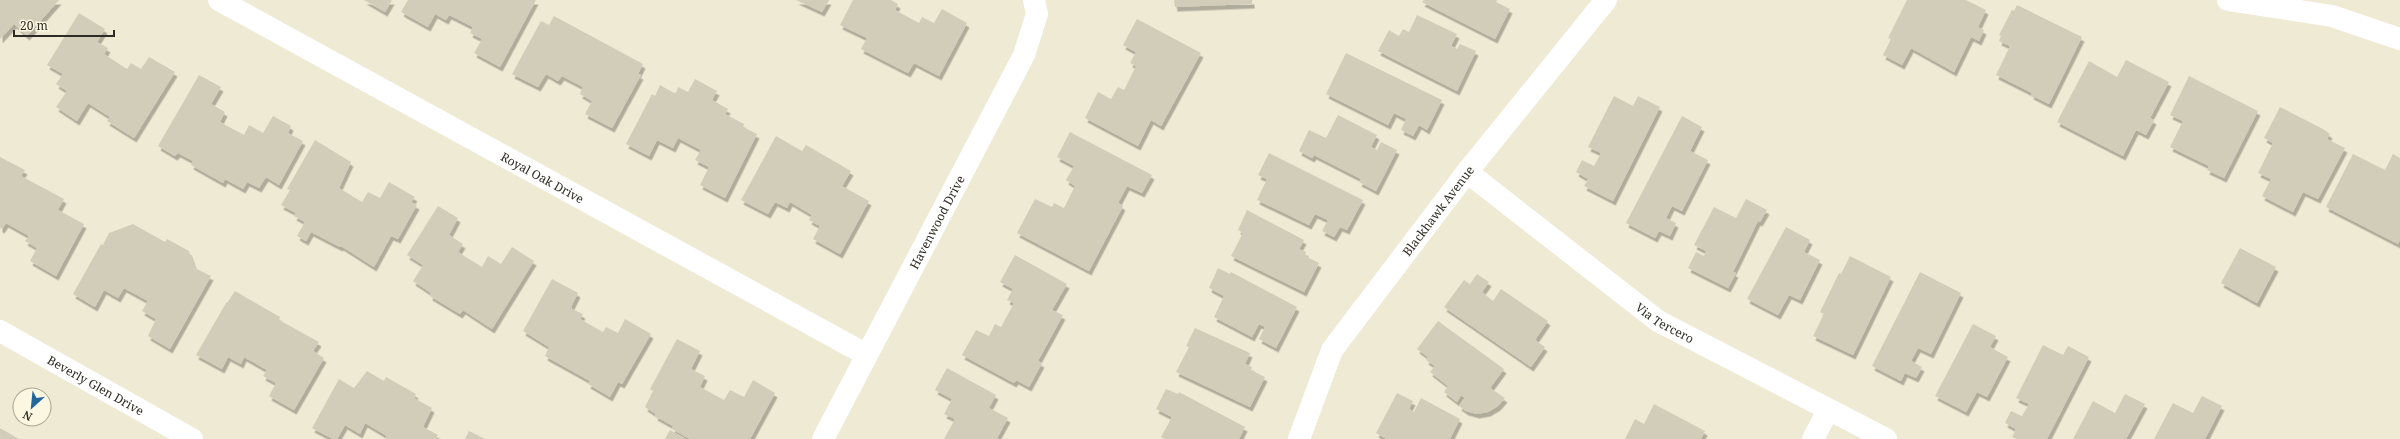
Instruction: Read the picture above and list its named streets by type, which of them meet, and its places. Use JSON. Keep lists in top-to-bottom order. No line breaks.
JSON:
{"streets":{"street":["Royal Oak Drive","Blackhawk Avenue","Havenwood Drive","Via Tercero","Beverly Glen Drive"]},"crossings":[["Royal Oak Drive","Havenwood Drive"],["Blackhawk Avenue","Via Tercero"]],"scale_bar":"20 m","north":"bottom left"}
